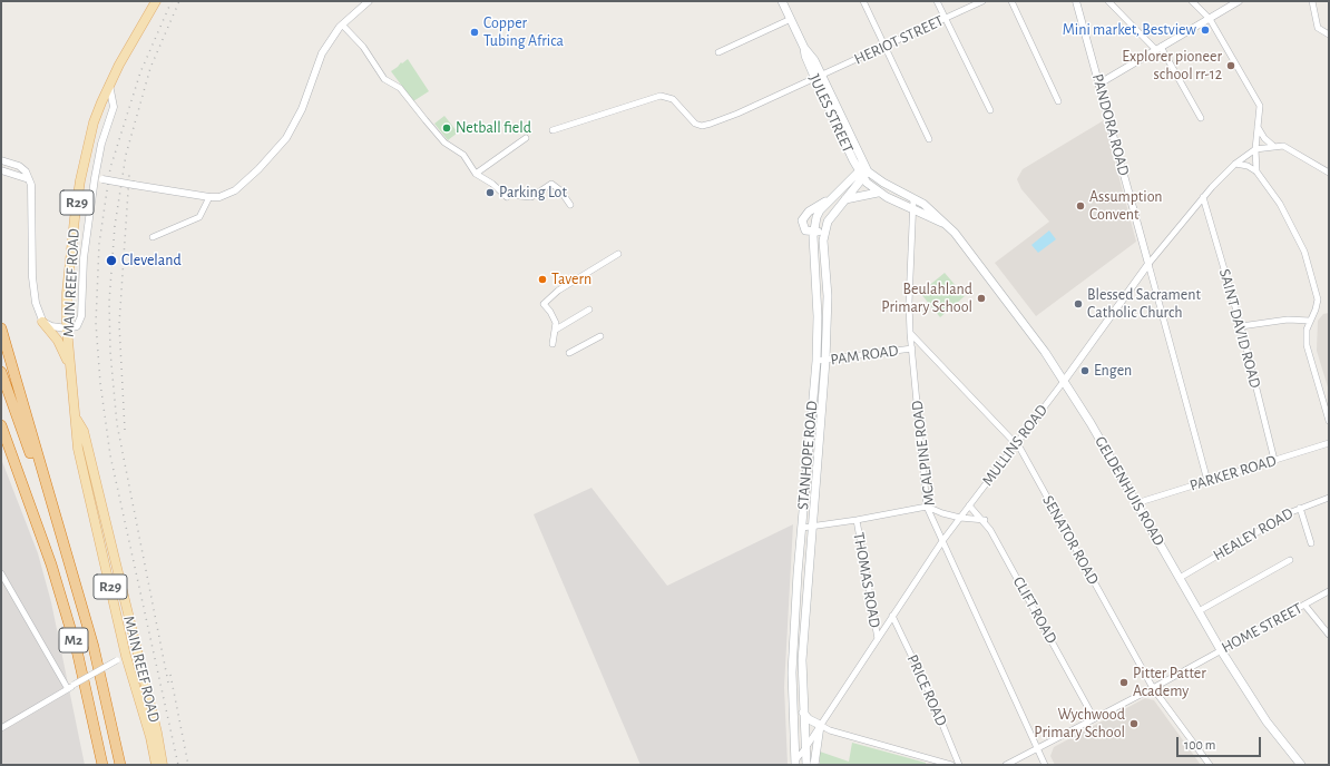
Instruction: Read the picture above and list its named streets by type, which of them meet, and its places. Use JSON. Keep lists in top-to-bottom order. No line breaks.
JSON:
{"streets":{"highway":["M2"],"main road":["JULES STREET","R29","MAIN REEF ROAD","STANHOPE ROAD","GELDENHUIS ROAD"],"street":["HERIOT STREET","PANDORA ROAD","SAINT DAVID ROAD","PAM ROAD","MULLINS ROAD","MCALPINE ROAD","PARKER ROAD","HEALEY ROAD","SENATOR ROAD","THOMAS ROAD","CLIFT ROAD","HOME STREET","PRICE ROAD"]},"crossings":[["HERIOT STREET","JULES STREET"],["JULES STREET","STANHOPE ROAD"],["JULES STREET","GELDENHUIS ROAD"],["PANDORA ROAD","MULLINS ROAD"],["PANDORA ROAD","PARKER ROAD"],["SAINT DAVID ROAD","MULLINS ROAD"],["SAINT DAVID ROAD","PARKER ROAD"],["PAM ROAD","MCALPINE ROAD"],["PAM ROAD","STANHOPE ROAD"],["MULLINS ROAD","MCALPINE ROAD"],["MULLINS ROAD","STANHOPE ROAD"],["MULLINS ROAD","GELDENHUIS ROAD"],["MULLINS ROAD","SENATOR ROAD"],["MULLINS ROAD","THOMAS ROAD"],["MULLINS ROAD","CLIFT ROAD"],["MULLINS ROAD","PRICE ROAD"],["MCALPINE ROAD","GELDENHUIS ROAD"],["MCALPINE ROAD","SENATOR ROAD"],["MCALPINE ROAD","HOME STREET"],["STANHOPE ROAD","GELDENHUIS ROAD"],["PARKER ROAD","GELDENHUIS ROAD"],["GELDENHUIS ROAD","HEALEY ROAD"],["GELDENHUIS ROAD","HOME STREET"],["SENATOR ROAD","HOME STREET"],["CLIFT ROAD","HOME STREET"]],"places":["Mini market, Bestview","Copper Tubing Africa","Explorer pioneer school rr-12","Netball field","Parking Lot","Assumption Convent","Cleveland","Tavern","Beulahland Primary School","Blessed Sacrament Catholic Church","Engen","Pitter Patter Academy","Wychwood Primary School"],"scale_bar":"100 m"}
